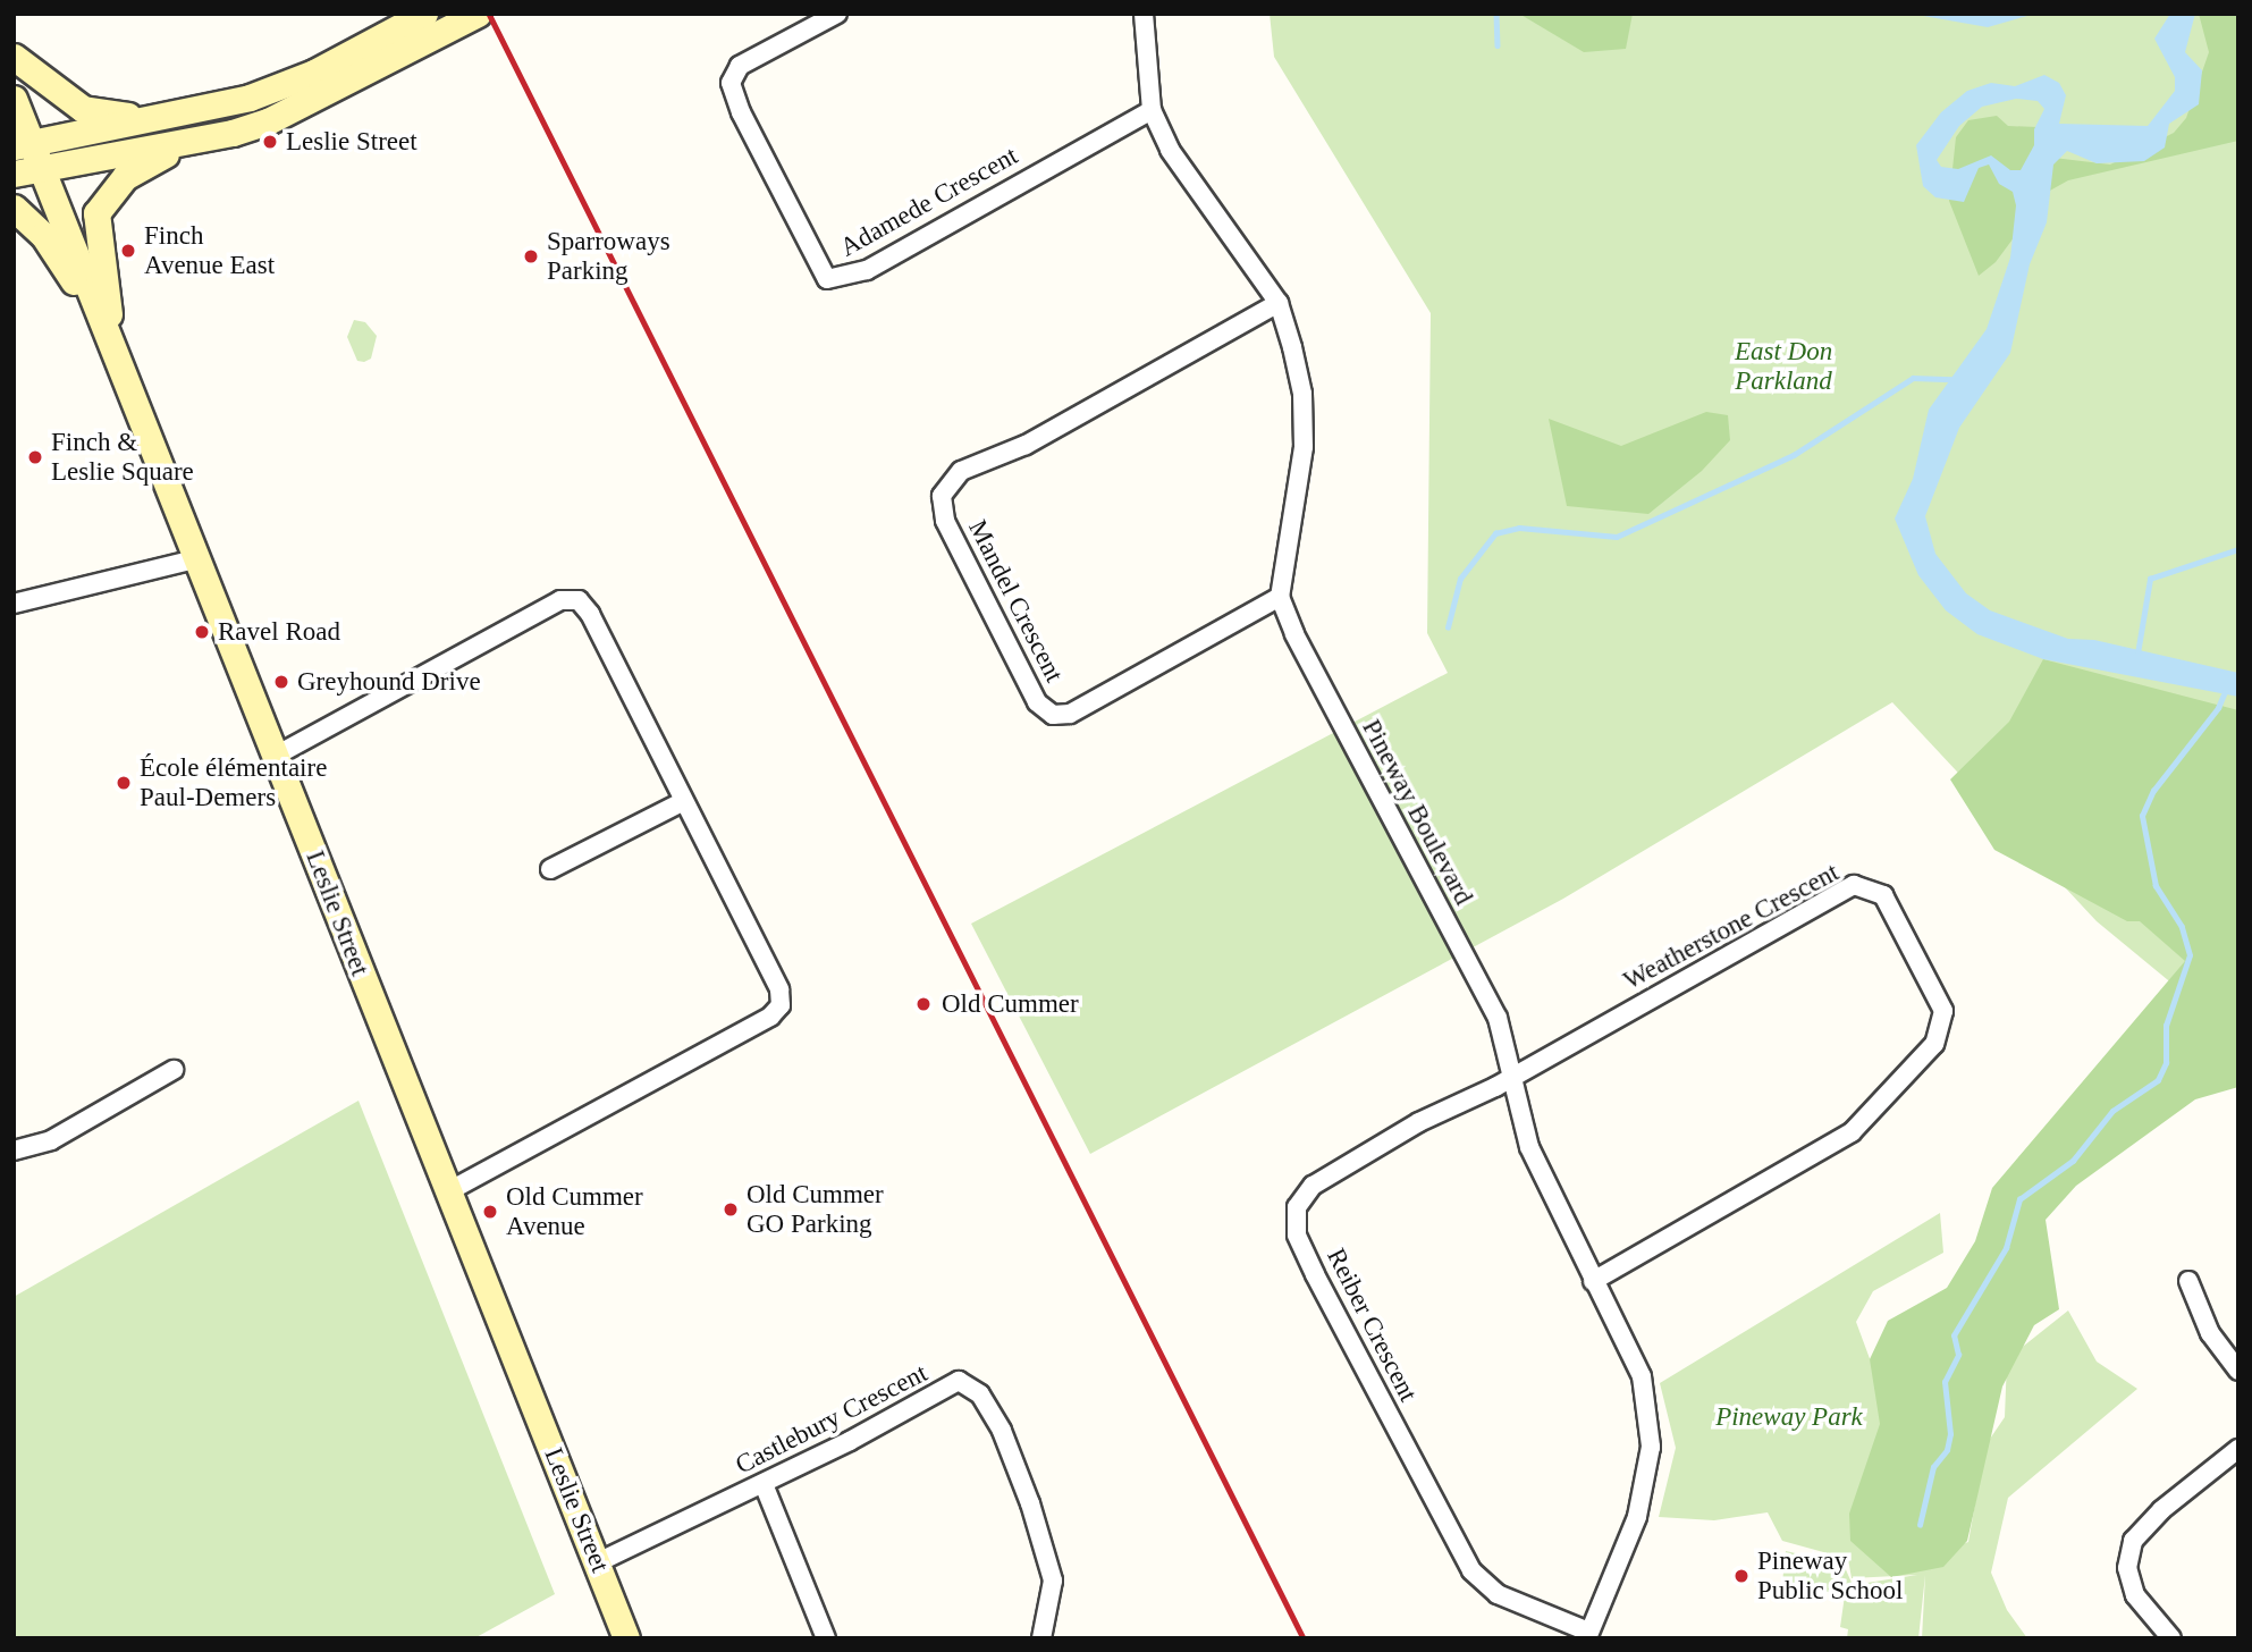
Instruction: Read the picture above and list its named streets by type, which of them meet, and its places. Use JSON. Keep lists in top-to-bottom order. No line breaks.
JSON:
{"streets":{"main road":["Leslie Street"],"street":["Adamede Crescent","Mandel Crescent","Pineway Boulevard","Weatherstone Crescent","Reiber Crescent","Castlebury Crescent"]},"crossings":[["Adamede Crescent","Pineway Boulevard"],["Mandel Crescent","Pineway Boulevard"],["Pineway Boulevard","Weatherstone Crescent"],["Pineway Boulevard","Reiber Crescent"],["Leslie Street","Castlebury Crescent"],["Weatherstone Crescent","Reiber Crescent"]],"parks":["East Don Parkland","Pineway Park"],"places":["Leslie Street","Finch Avenue East","Sparroways Parking","Finch & Leslie Square","Ravel Road","Greyhound Drive","École élémentaire Paul-Demers","Old Cummer","Old Cummer GO Parking","Old Cummer Avenue","Pineway Public School"]}
